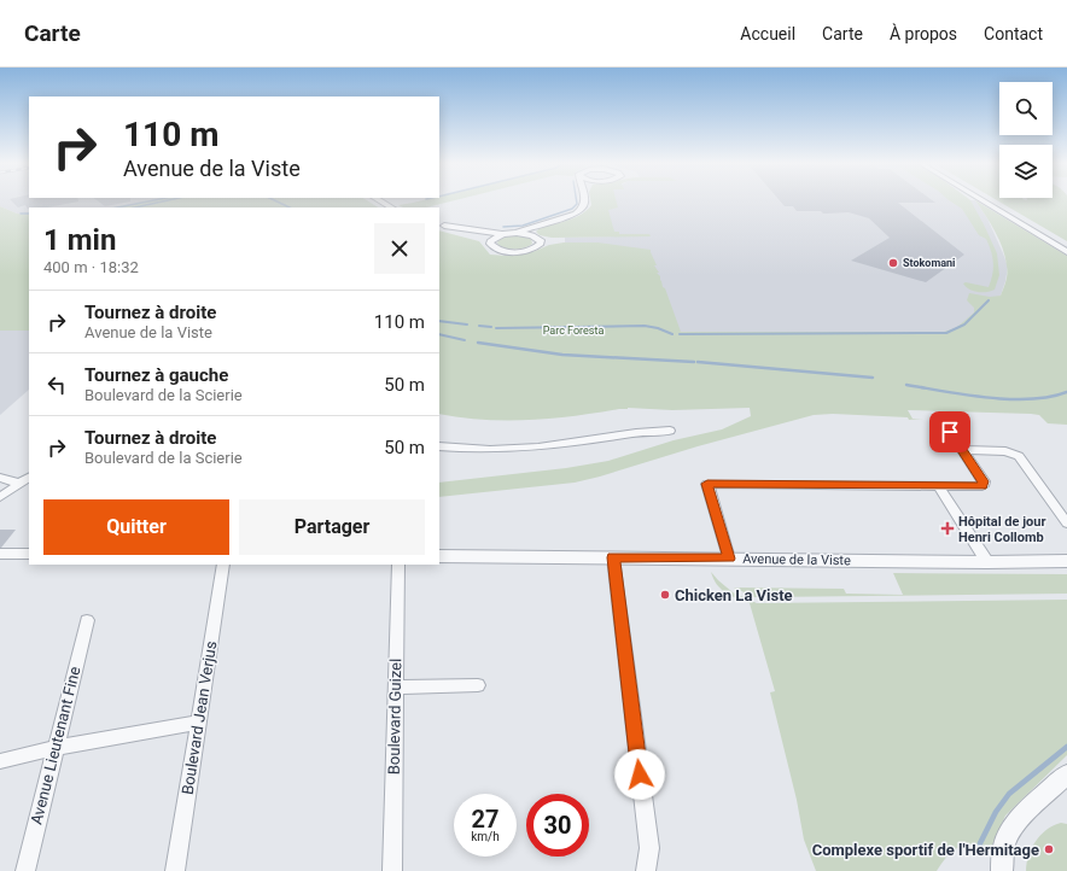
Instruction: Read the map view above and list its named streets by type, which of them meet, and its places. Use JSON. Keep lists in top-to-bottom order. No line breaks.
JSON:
{"streets":{"street":["Avenue de la Viste","Boulevard Guizel","Boulevard Jean Verjus","Avenue Lieutenant Fine"]},"parks":["Parc Foresta"],"places":{"other":["Stokomani","Chicken La Viste","Complexe sportif de l'Hermitage"],"health":["Hôpital de jour Henri Collomb"]},"page":{"header":"Carte","nav":["Accueil","Carte","À propos","Contact"],"turn":["110 m","Avenue de la Viste"],"heading":["1 min","400 m · 18:32"],"list":[{"name":"Tournez à droite","note":"Avenue de la Viste","value":"110 m"},{"name":"Tournez à gauche","note":"Boulevard de la Scierie","value":"50 m"},{"name":"Tournez à droite","note":"Boulevard de la Scierie","value":"50 m"}],"buttons":["Quitter","Partager"],"speed":"27 km/h","limit":"30"}}
